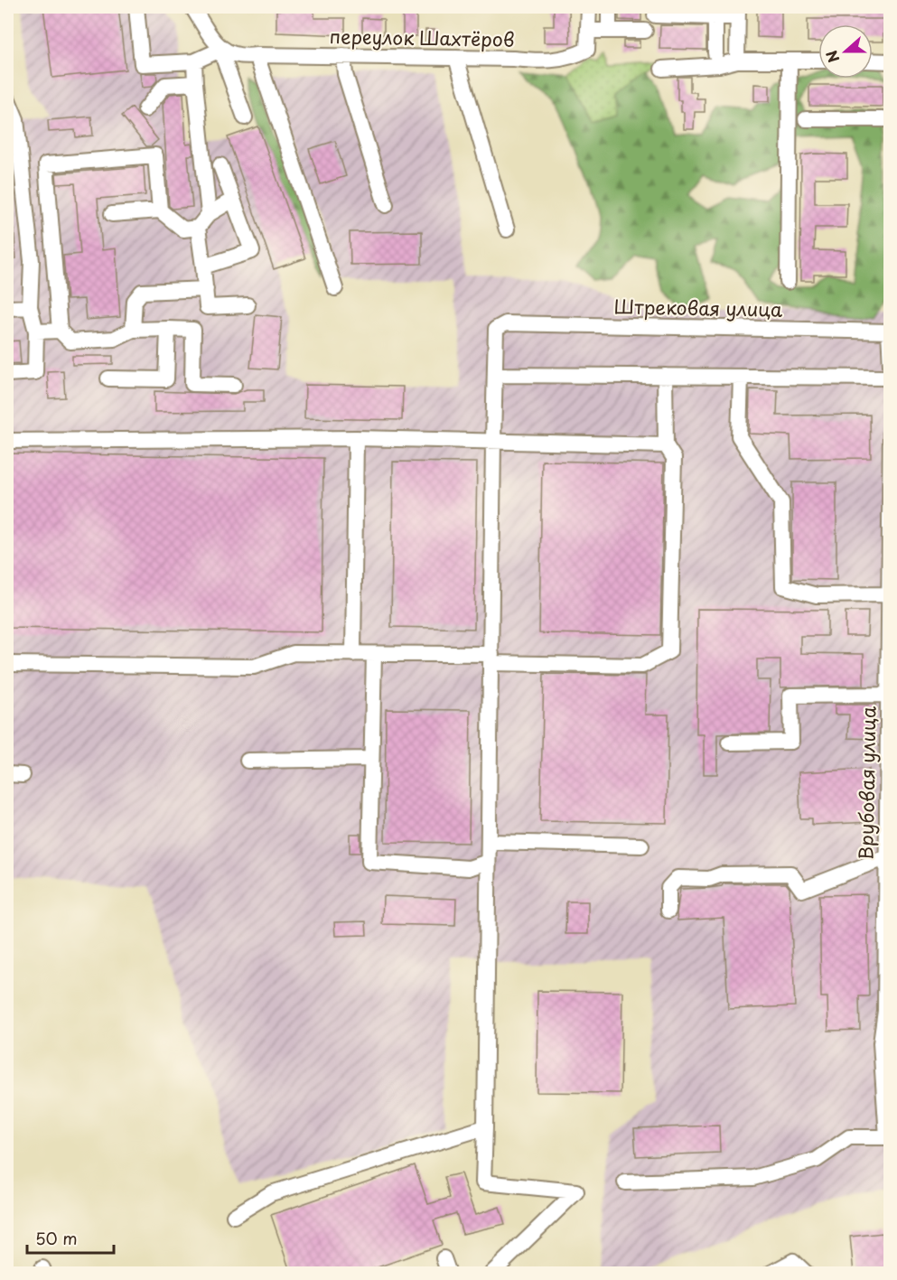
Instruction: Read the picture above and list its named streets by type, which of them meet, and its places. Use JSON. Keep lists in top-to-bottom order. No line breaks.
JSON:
{"streets":{"street":["переулок Шахтёров","Штрековая улица","Врубовая улица"]},"scale_bar":"50 m","north":"left"}
